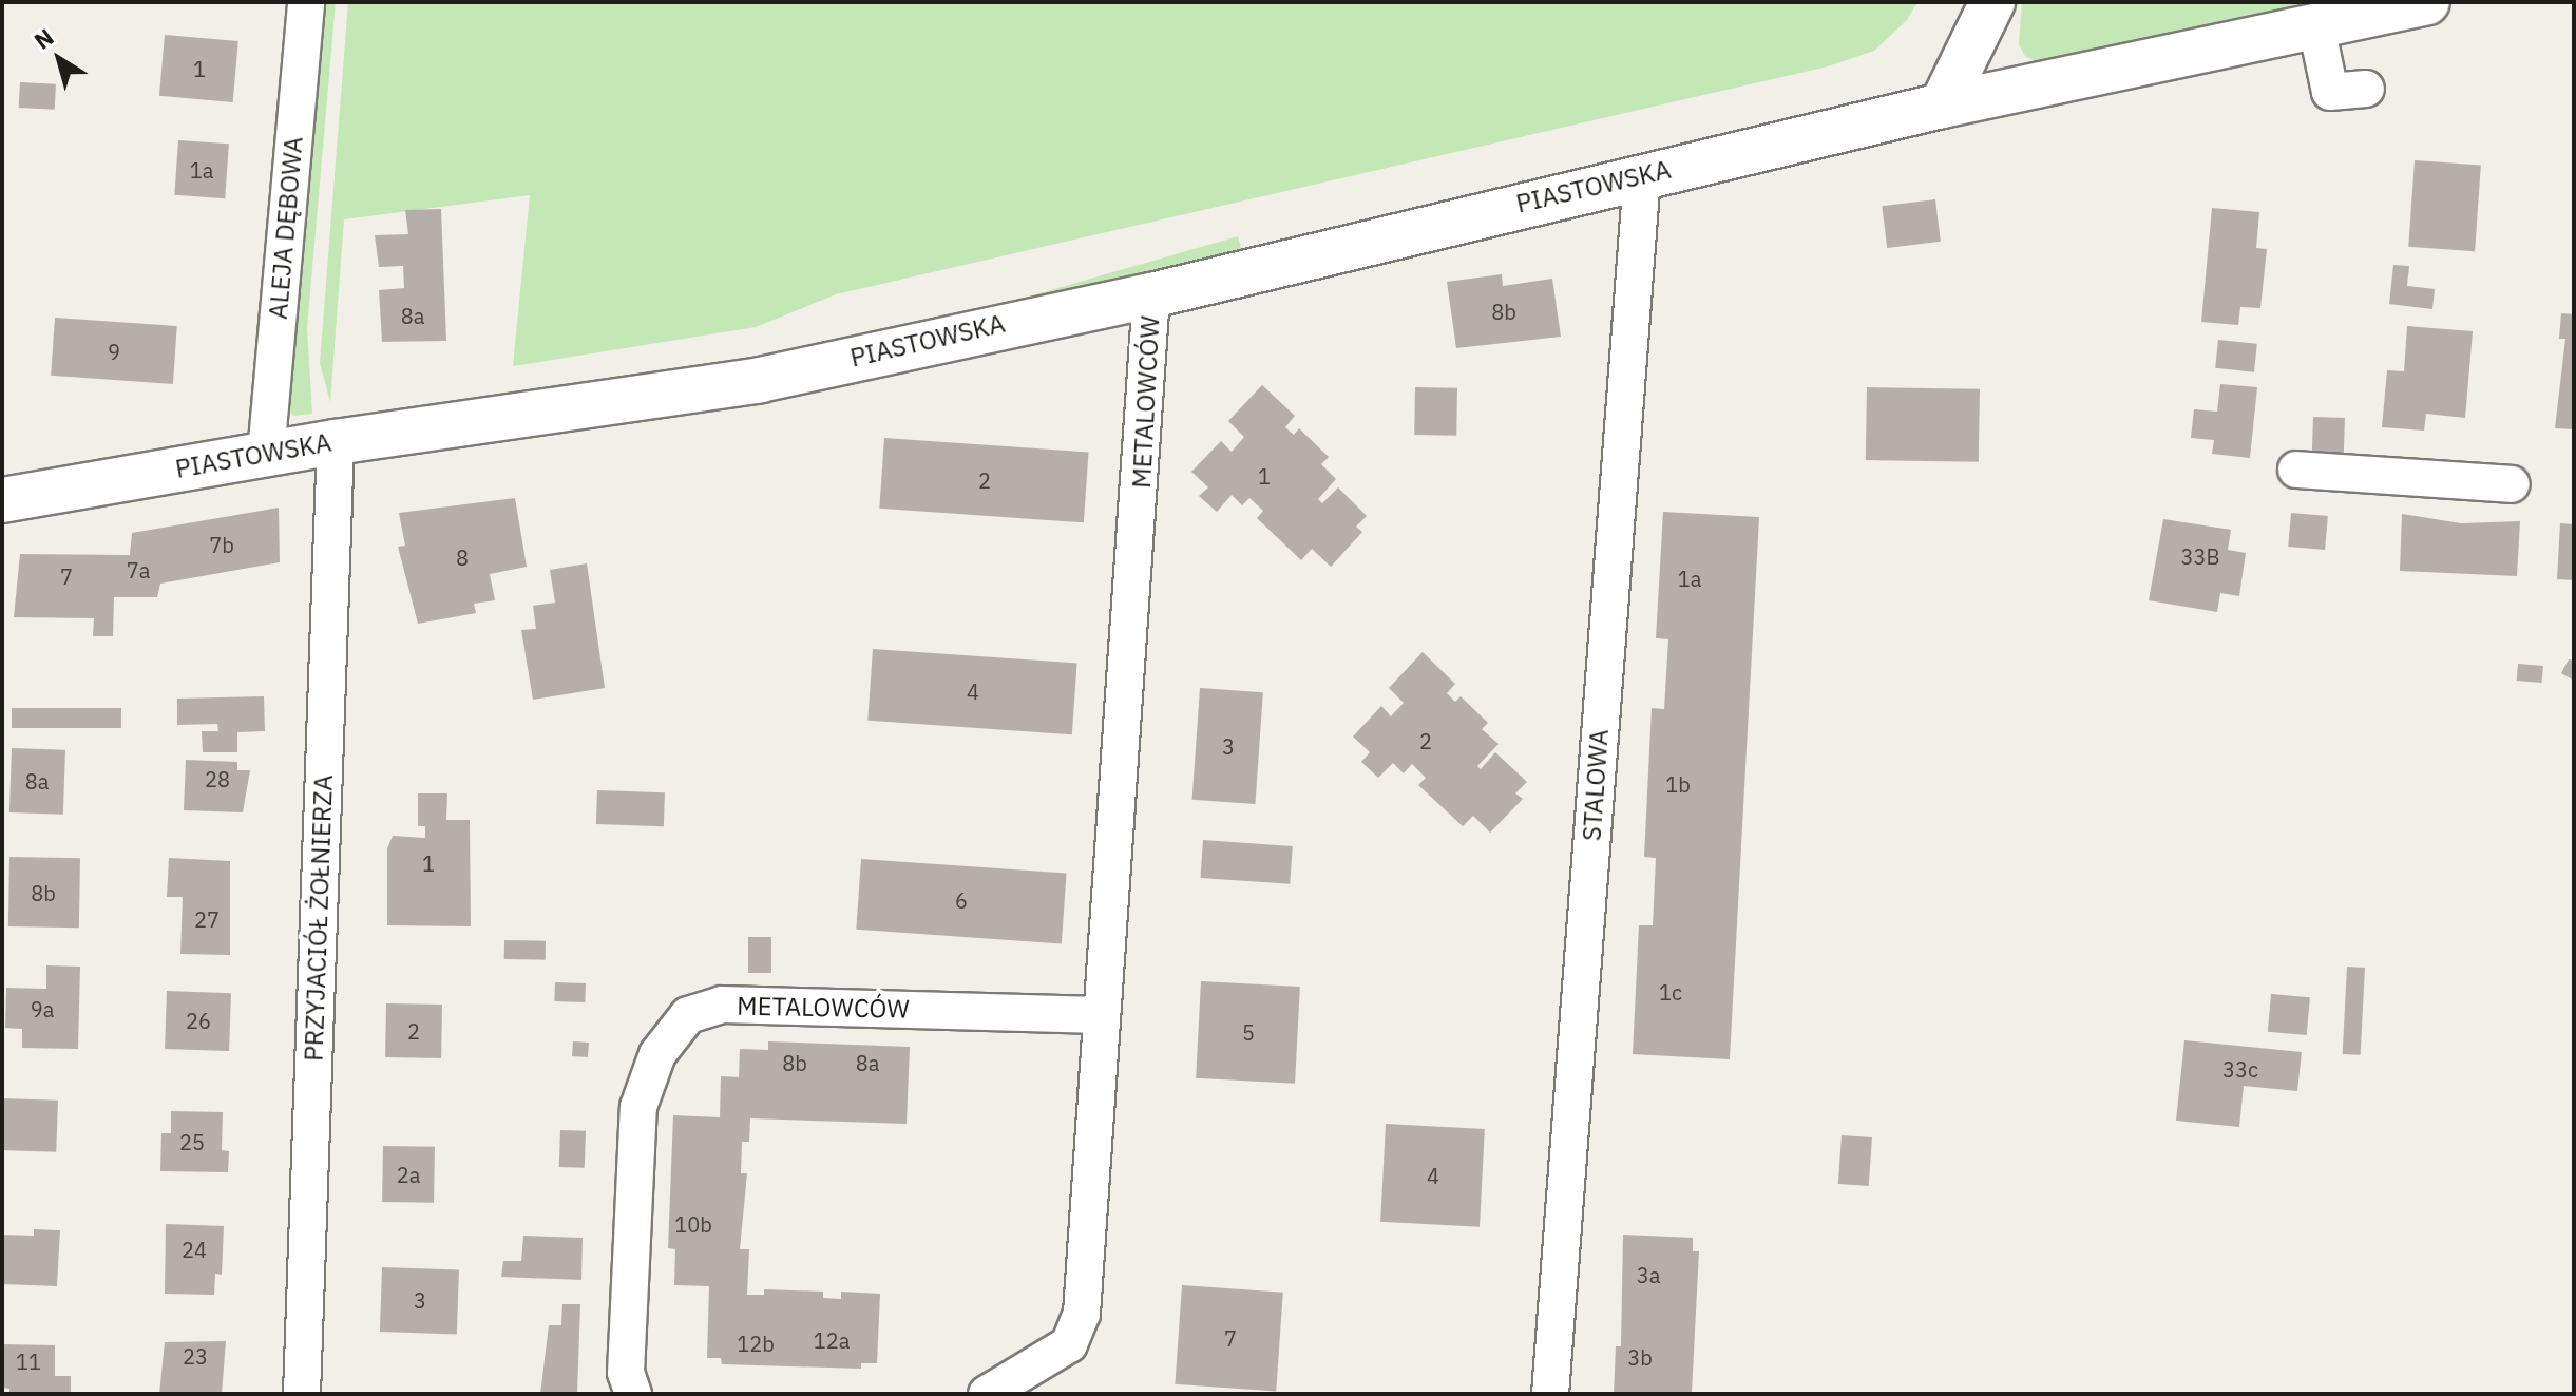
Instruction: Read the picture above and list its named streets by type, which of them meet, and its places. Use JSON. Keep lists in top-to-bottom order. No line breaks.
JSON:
{"streets":{"street":["PIASTOWSKA","ALEJA DĘBOWA","METALOWCÓW","STALOWA","PRZYJACIÓŁ ŻOŁNIERZA"]},"crossings":[["PIASTOWSKA","ALEJA DĘBOWA"],["PIASTOWSKA","METALOWCÓW"],["PIASTOWSKA","STALOWA"],["PIASTOWSKA","PRZYJACIÓŁ ŻOŁNIERZA"]],"house_numbers":["1","1a","8b","8a","9","1","2","7b","33B","8","7a","7","1a","4","2","3","28","8a","1b","1","8b","6","27","1c","9a","26","2","5","8b","8a","33c","25","2a","4","10b","24","3a","3","7","12a","12b","23","3b","11"],"north":"top left"}
